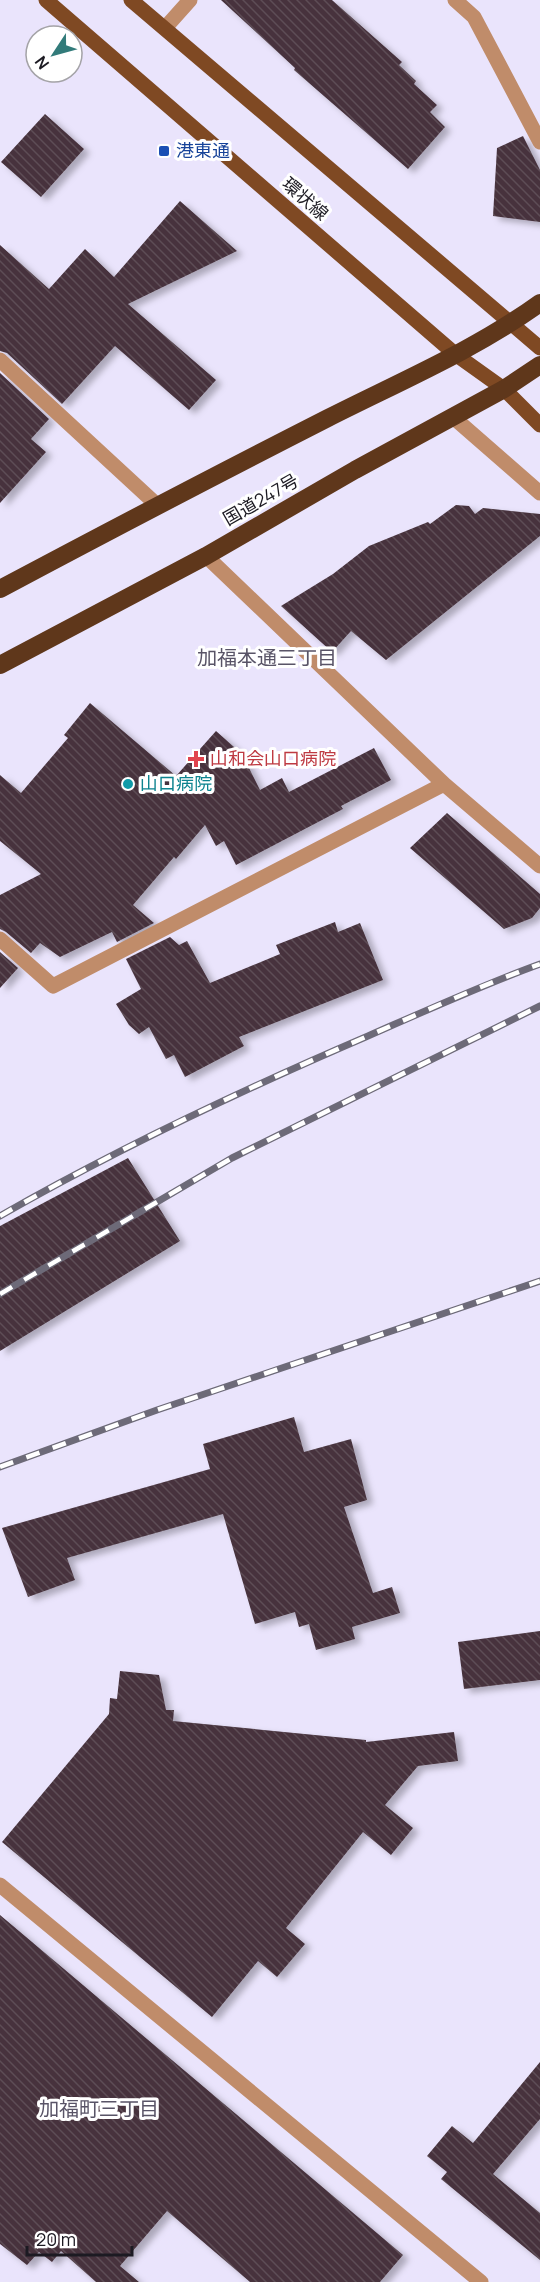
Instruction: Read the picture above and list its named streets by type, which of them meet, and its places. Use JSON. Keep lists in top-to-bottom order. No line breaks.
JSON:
{"streets":{"highway":["国道247号"],"main road":["環状線"]},"crossings":[["環状線","国道247号"]],"districts":["加福本通三丁目","加福町三丁目"],"places":{"transit":["港東通"],"health":["山和会山口病院"],"other":["山口病院"]},"scale_bar":"20 m","north":"bottom left"}
